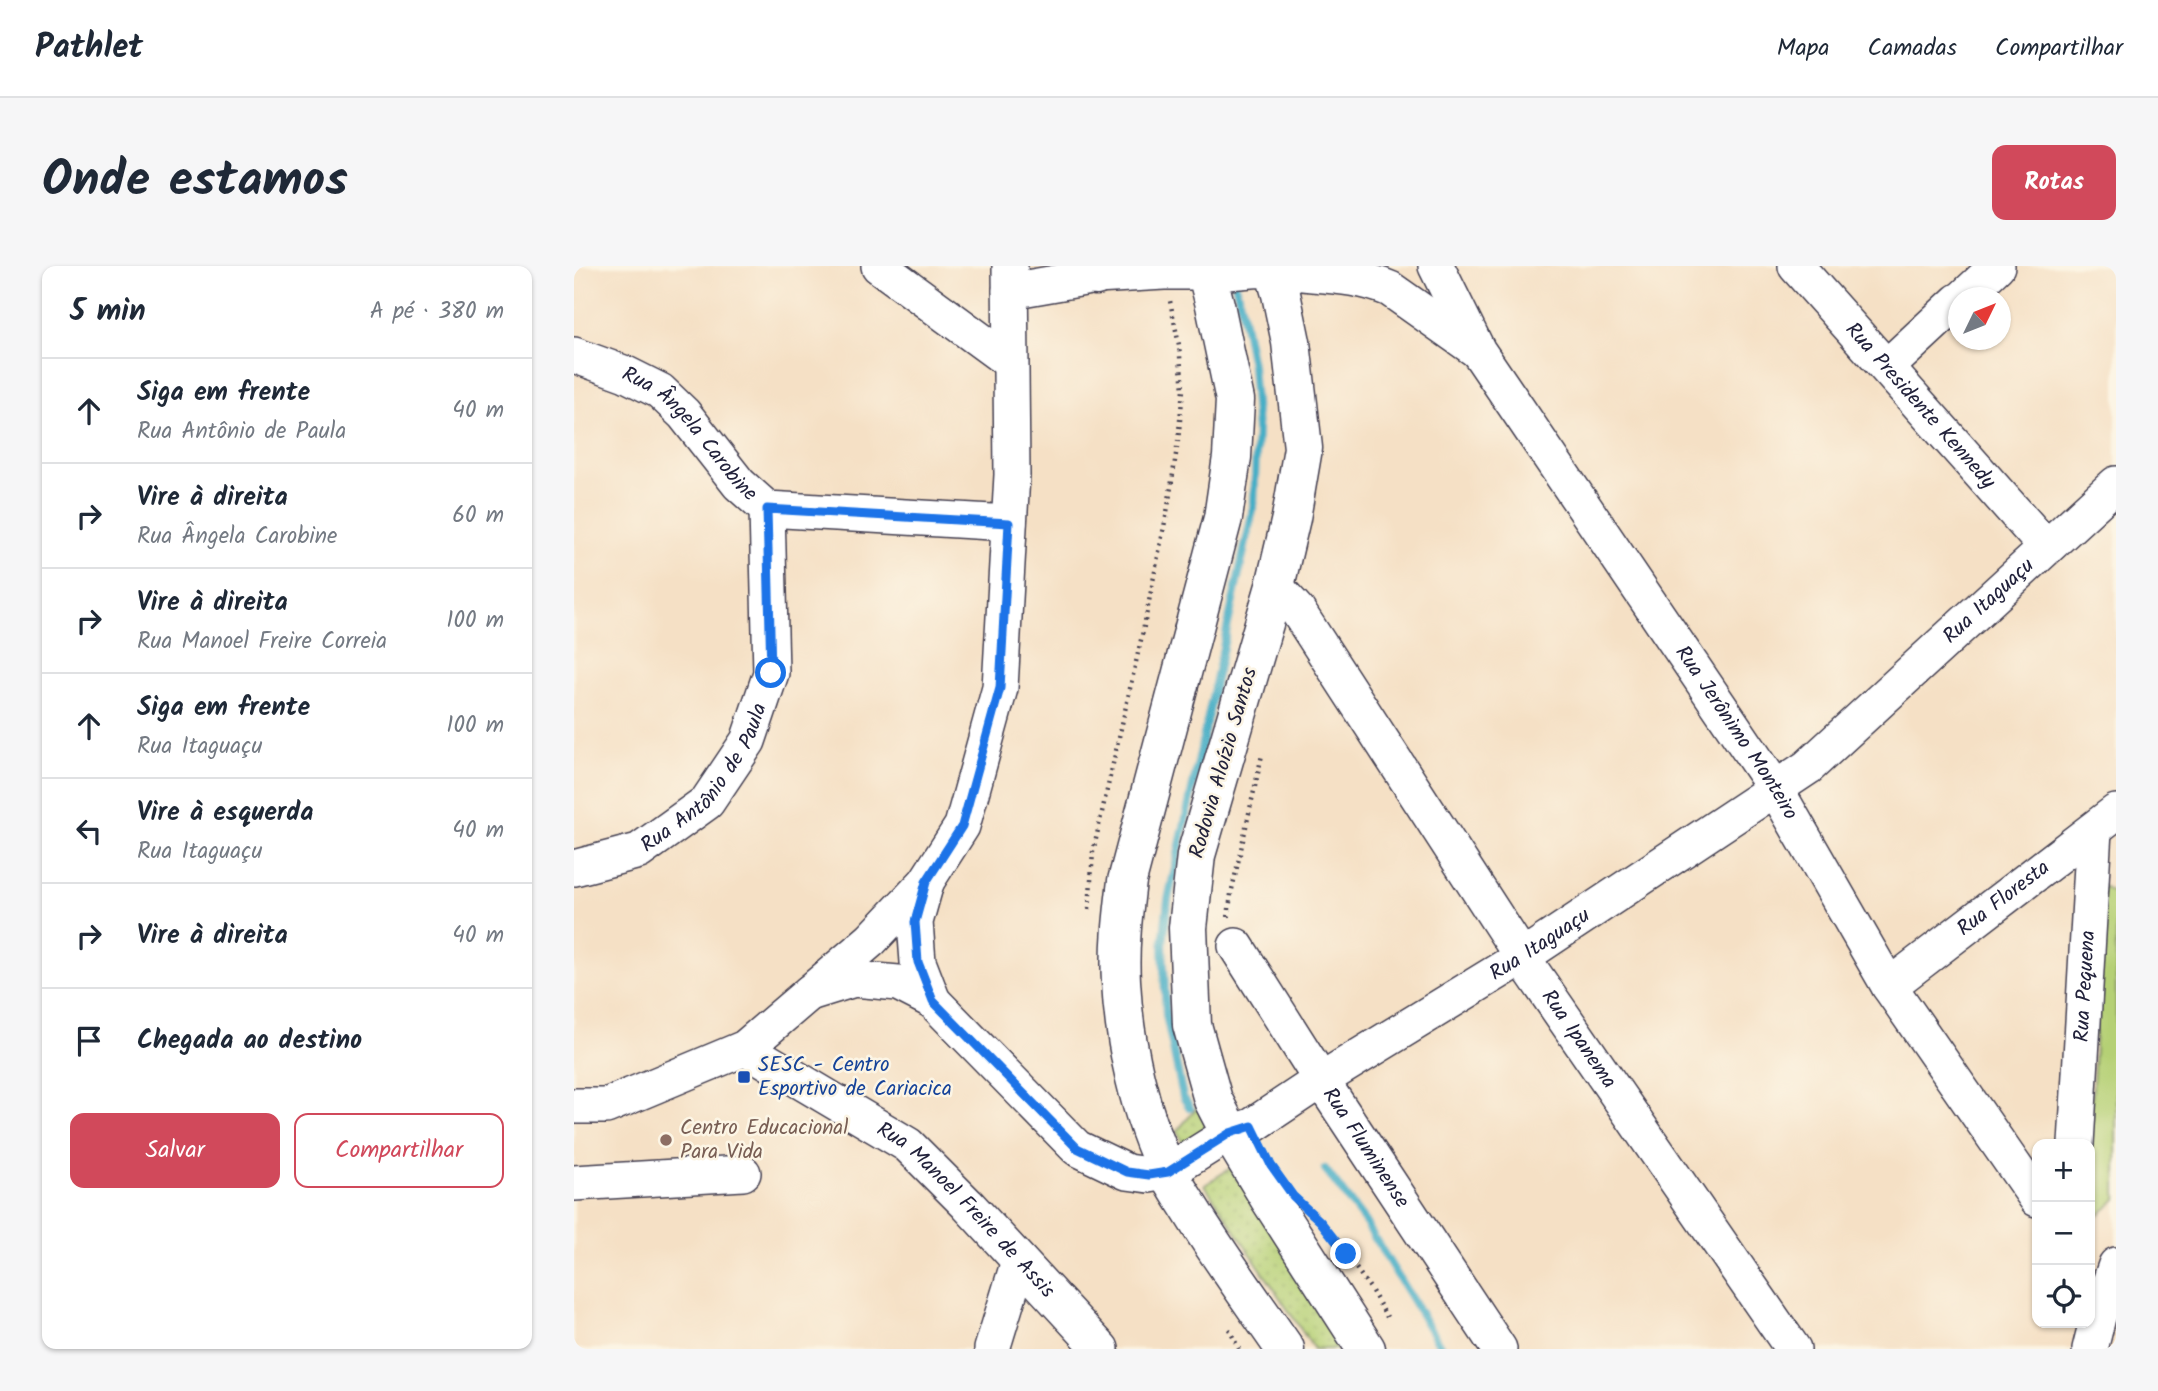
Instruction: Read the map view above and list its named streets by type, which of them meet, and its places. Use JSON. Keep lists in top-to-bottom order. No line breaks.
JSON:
{"streets":{"main road":["Rodovia Aloízio Santos"],"street":["Rua Presidente Kennedy","Rua Ângela Carobine","Rua Itaguaçu","Rua Jerônimo Monteiro","Rua Antônio de Paula","Rua Floresta","Rua Pequena","Rua Ipanema","Rua Fluminense","Rua Manoel Freire de Assis"]},"crossings":[["Rua Presidente Kennedy","Rua Itaguaçu"],["Rua Ângela Carobine","Rua Antônio de Paula"],["Rua Itaguaçu","Rua Jerônimo Monteiro"],["Rua Itaguaçu","Rodovia Aloízio Santos"],["Rua Itaguaçu","Rua Ipanema"],["Rua Itaguaçu","Rua Fluminense"],["Rua Jerônimo Monteiro","Rua Floresta"],["Rodovia Aloízio Santos","Rua Ipanema"],["Rua Floresta","Rua Pequena"]],"places":{"transit":["SESC - Centro Esportivo de Cariacica"],"other":["Centro Educacional Para Vida"]},"north":"top right","page":{"header":"Pathlet","nav":["Mapa","Camadas","Compartilhar"],"title":"Onde estamos","buttons":["Rotas",["Salvar","Compartilhar"]],"heading":["5 min","A pé · 380 m"],"list":[["Siga em frente","Rua Antônio de Paula","40 m"],["Vire à direita","Rua Ângela Carobine","60 m"],["Vire à direita","Rua Manoel Freire Correia","100 m"],["Siga em frente","Rua Itaguaçu","100 m"],["Vire à esquerda","Rua Itaguaçu","40 m"],["Vire à direita","40 m"],"Chegada ao destino"],"map_buttons":["+","−"]}}
